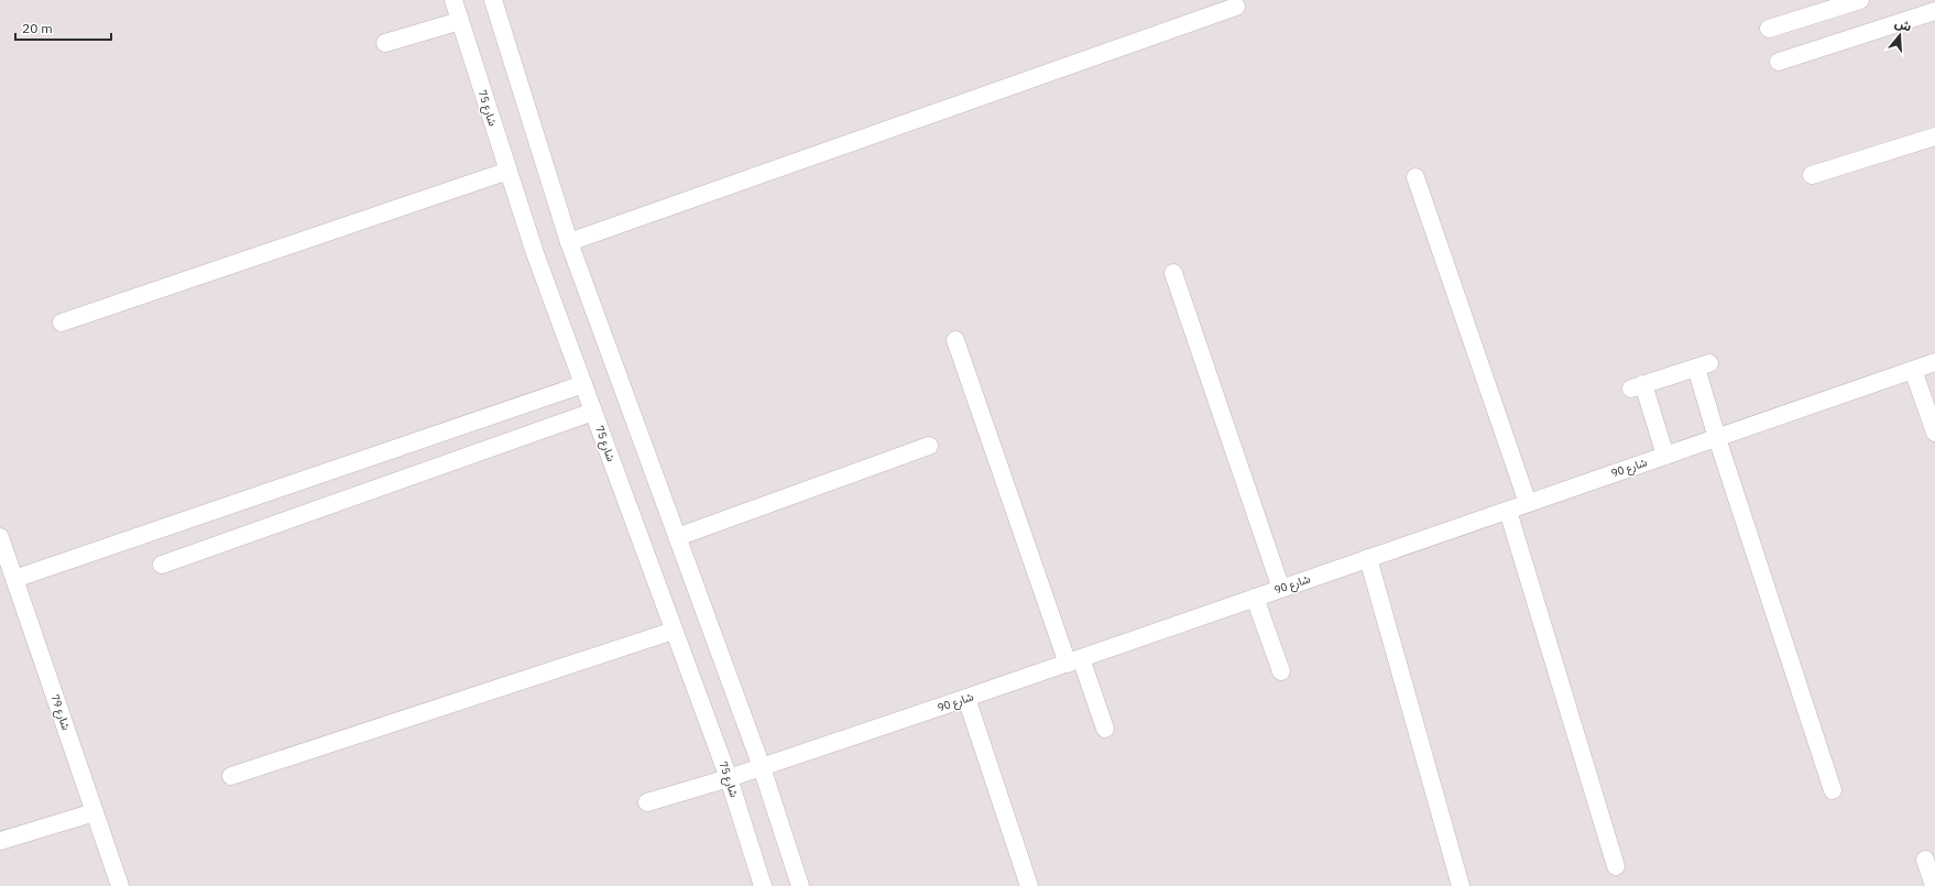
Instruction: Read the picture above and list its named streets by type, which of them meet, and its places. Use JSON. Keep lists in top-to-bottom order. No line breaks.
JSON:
{"streets":{"lane":["شارع 75","شارع 90","شارع 79"]},"crossings":[["شارع 75","شارع 90"]],"scale_bar":"20 m","north":"top"}
